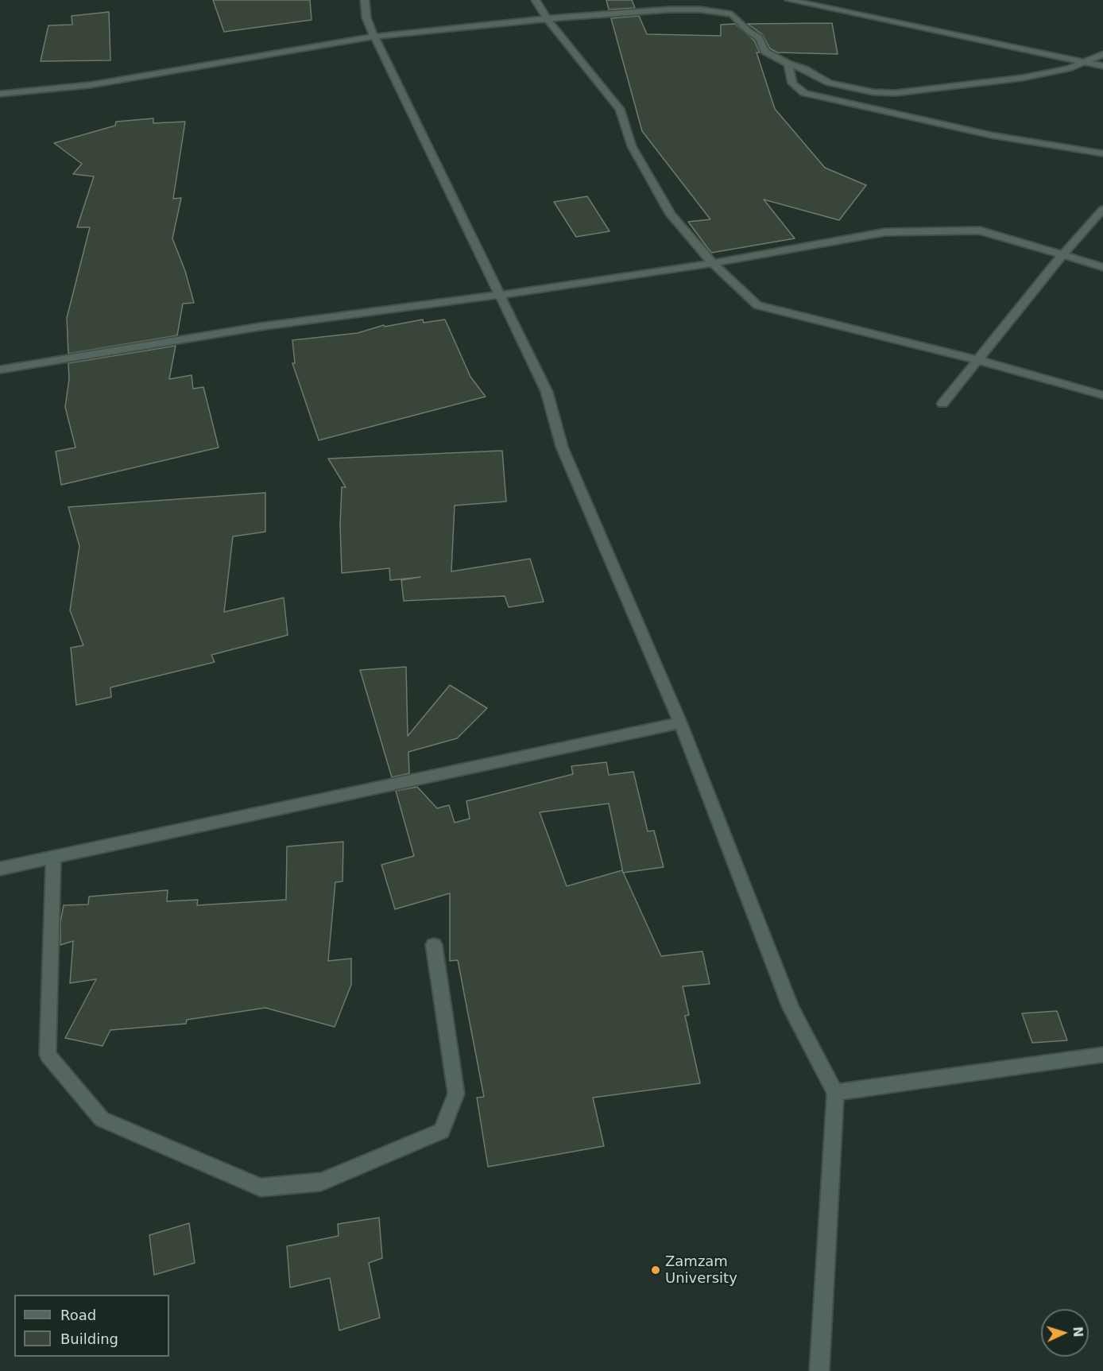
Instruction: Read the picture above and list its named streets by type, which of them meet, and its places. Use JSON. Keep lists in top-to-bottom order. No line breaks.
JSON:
{"places":["Zamzam University"],"legend":["Road","Building"],"north":"right"}
